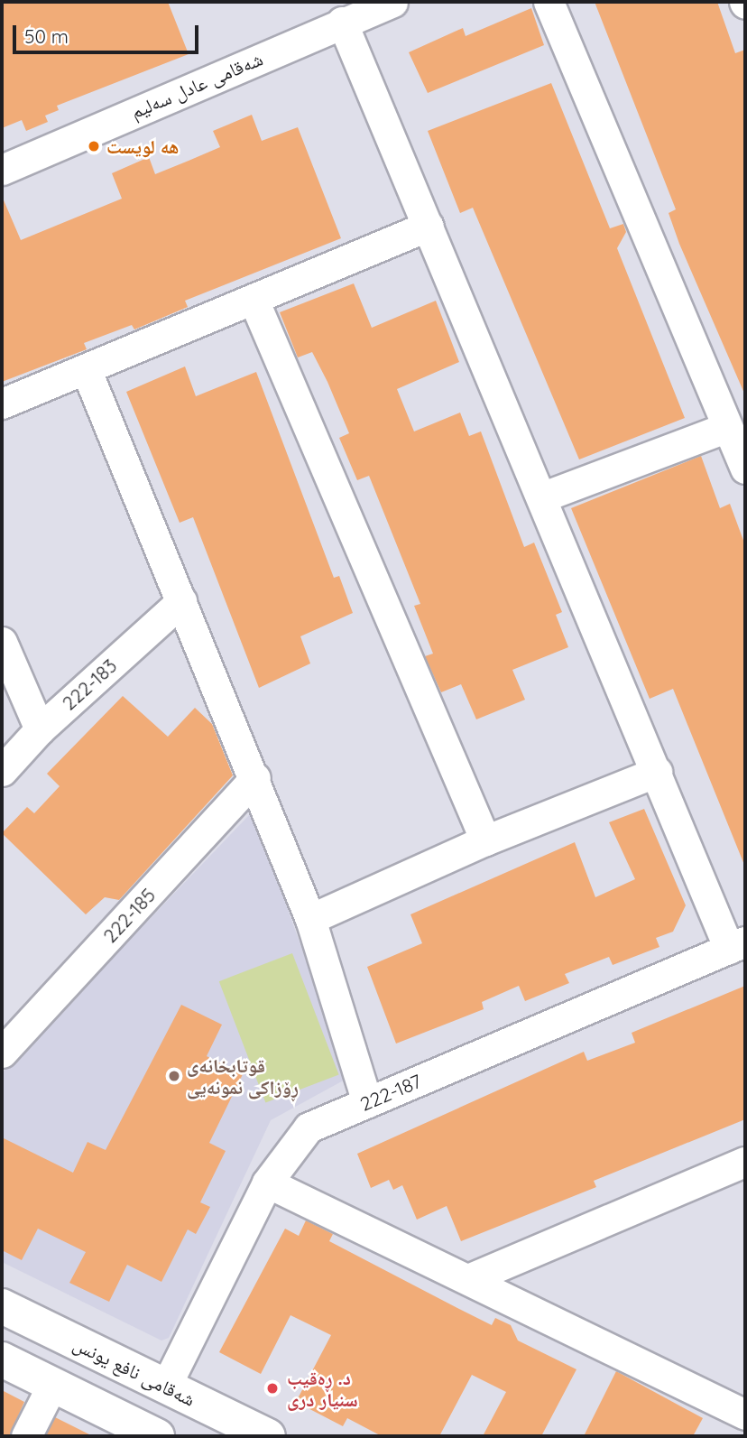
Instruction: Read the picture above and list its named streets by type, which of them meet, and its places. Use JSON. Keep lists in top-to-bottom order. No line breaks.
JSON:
{"streets":{"main road":["شەقامی نافع یونس"],"street":["شەقامی عادل سەلیم","222-183","222-185","222-187"]},"crossings":[["222-187","شەقامی نافع یونس"]],"places":["هه لويست","قوتابخانەی ڕۆزاکی نمونەیی","د. ڕەقیب سنیار دری"],"scale_bar":"50 m"}
